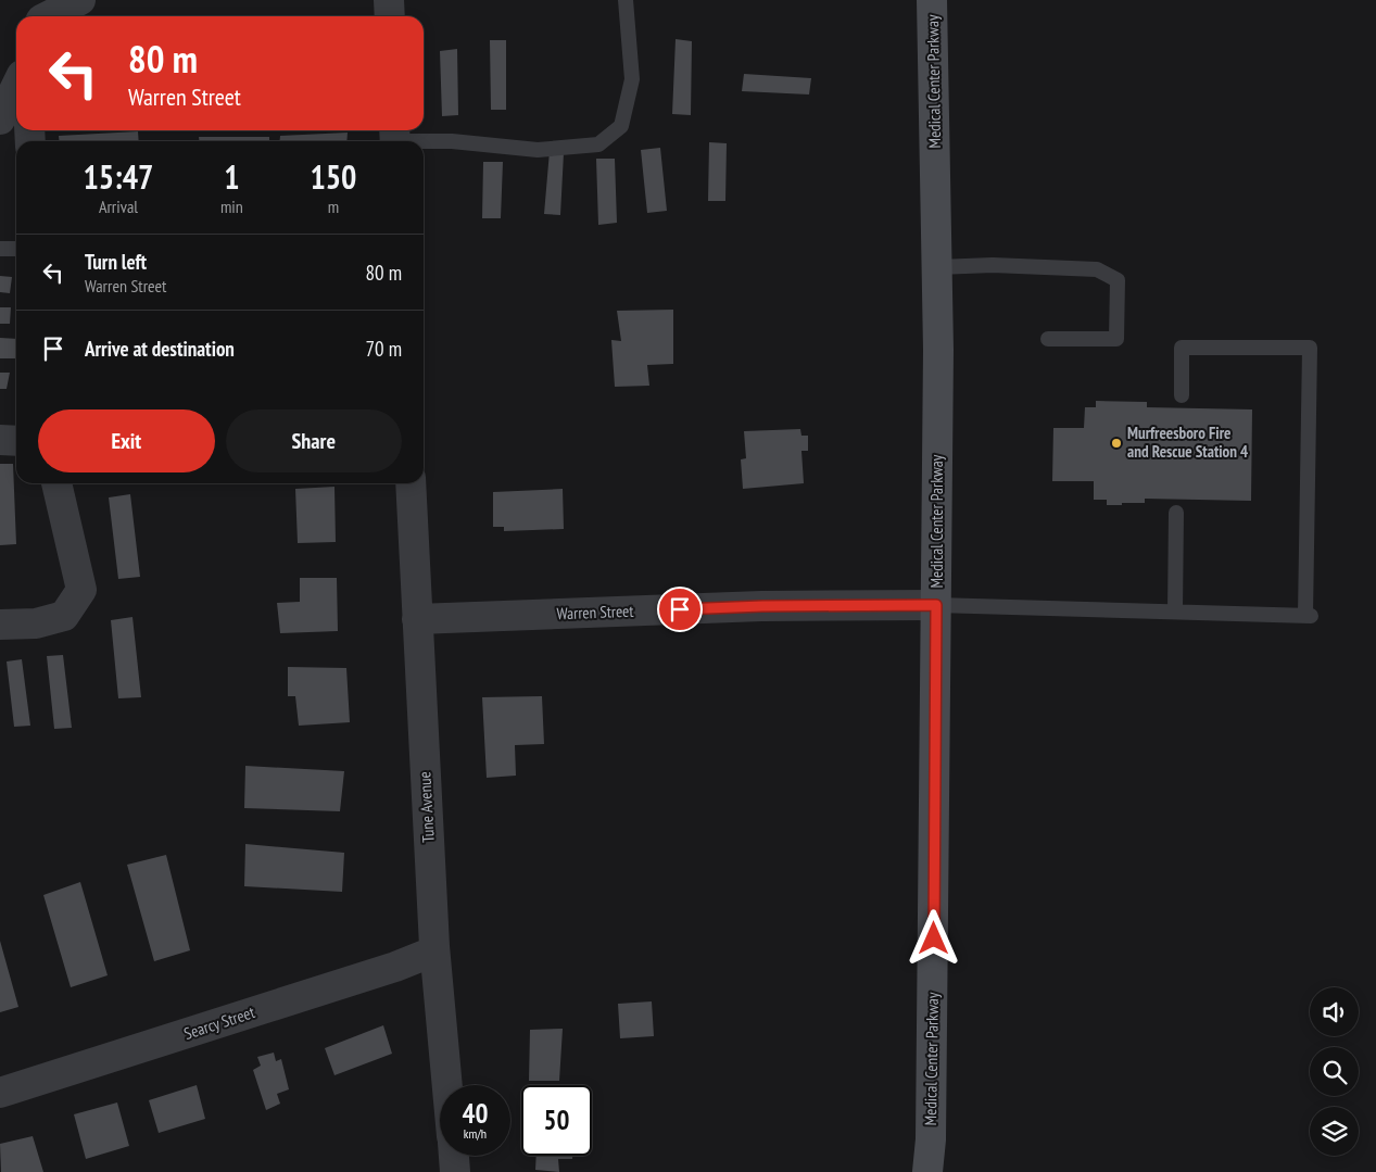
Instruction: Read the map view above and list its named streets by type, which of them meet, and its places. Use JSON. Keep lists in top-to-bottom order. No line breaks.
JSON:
{"streets":{"main road":["Medical Center Parkway"],"street":["Warren Street","Tune Avenue","Searcy Street"]},"crossings":[["Medical Center Parkway","Warren Street"],["Warren Street","Tune Avenue"],["Tune Avenue","Searcy Street"]],"places":["Murfreesboro Fire and Rescue Station 4"],"page":{"turn":["80 m","Warren Street"],"eta":["15:47","Arrival","1","min","150","m"],"list":[{"name":"Turn left","note":"Warren Street","value":"80 m"},{"name":"Arrive at destination","value":"70 m"}],"buttons":["Exit","Share"],"speed":"40 km/h","limit":"50"}}
